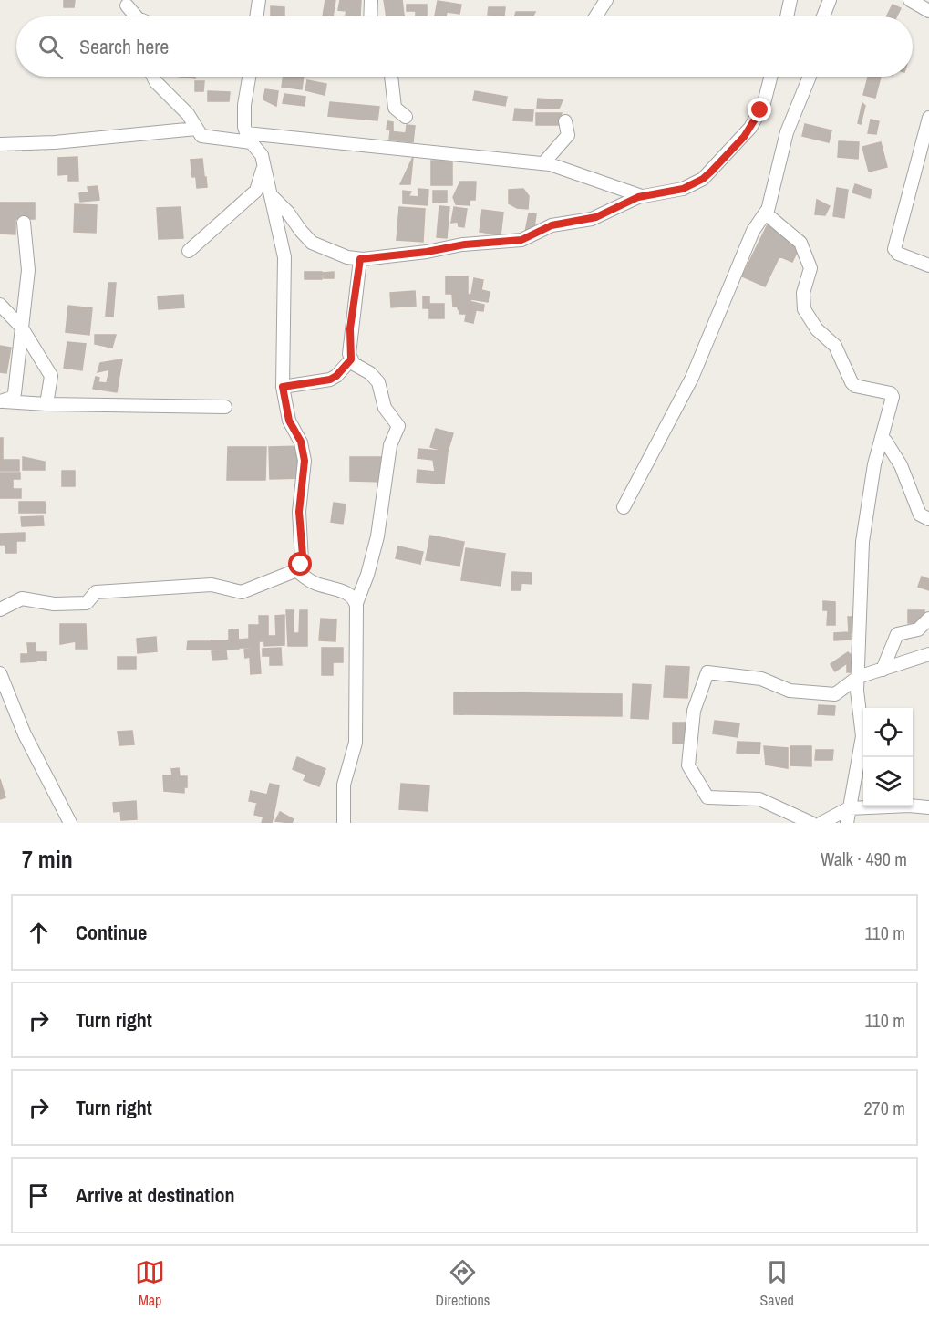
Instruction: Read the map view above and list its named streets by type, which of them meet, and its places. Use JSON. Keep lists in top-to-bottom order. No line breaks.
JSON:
{"page":{"search":"Search here","heading":["7 min","Walk · 490 m"],"list":[["Continue","110 m"],["Turn right","110 m"],["Turn right","270 m"],"Arrive at destination"],"nav":["Map","Directions","Saved"]}}
